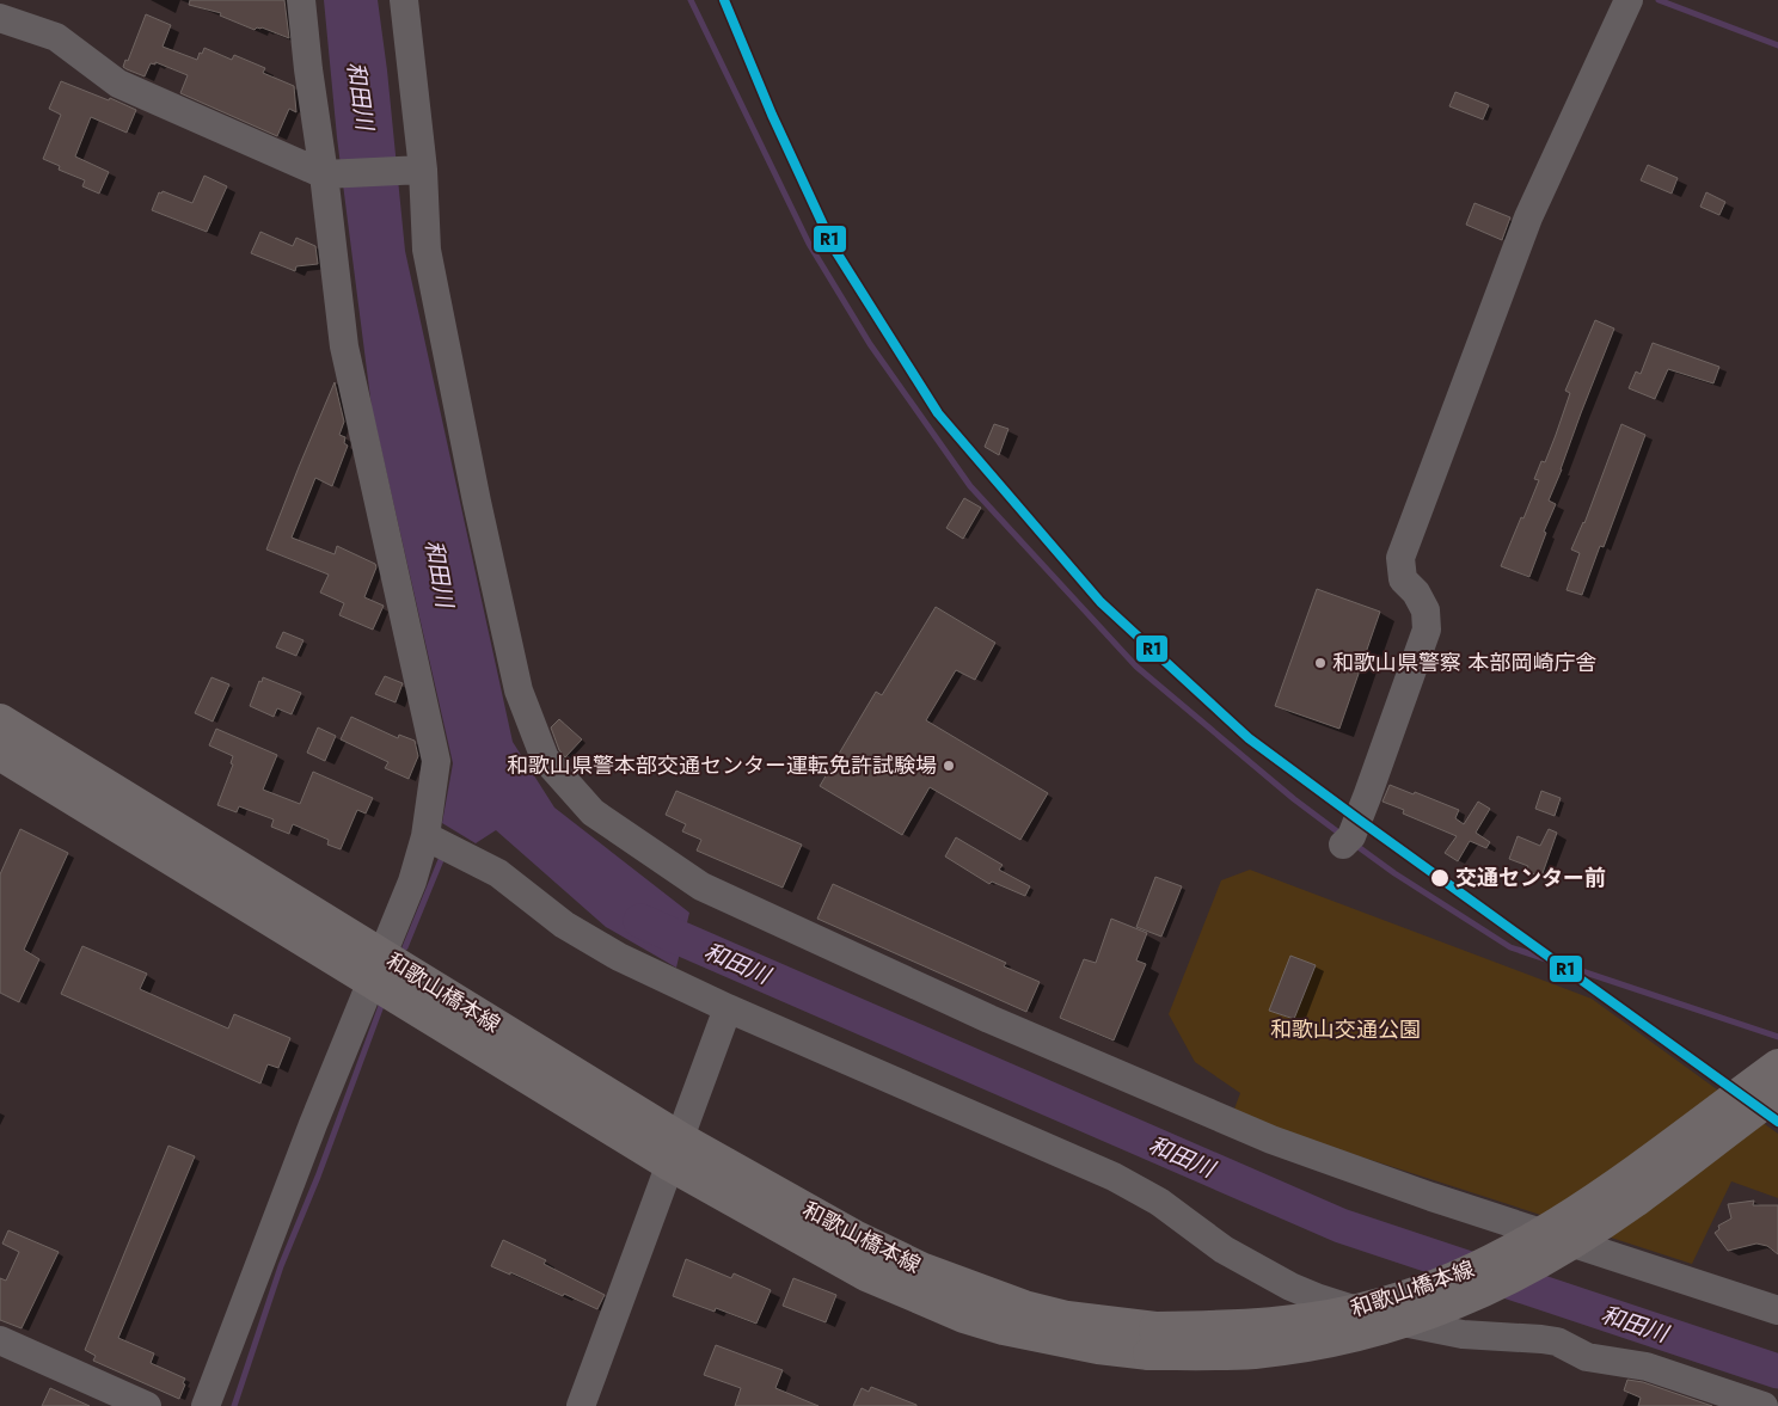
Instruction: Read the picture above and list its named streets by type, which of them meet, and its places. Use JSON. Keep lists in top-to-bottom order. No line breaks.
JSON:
{"streets":{"main road":["和歌山橋本線"]},"water":["和田川"],"parks":["和歌山交通公園"],"places":["和歌山県警察 本部岡崎庁舎","和歌山県警本部交通センター運転免許試験場","交通センター前"],"lines":["transit line R1"]}
